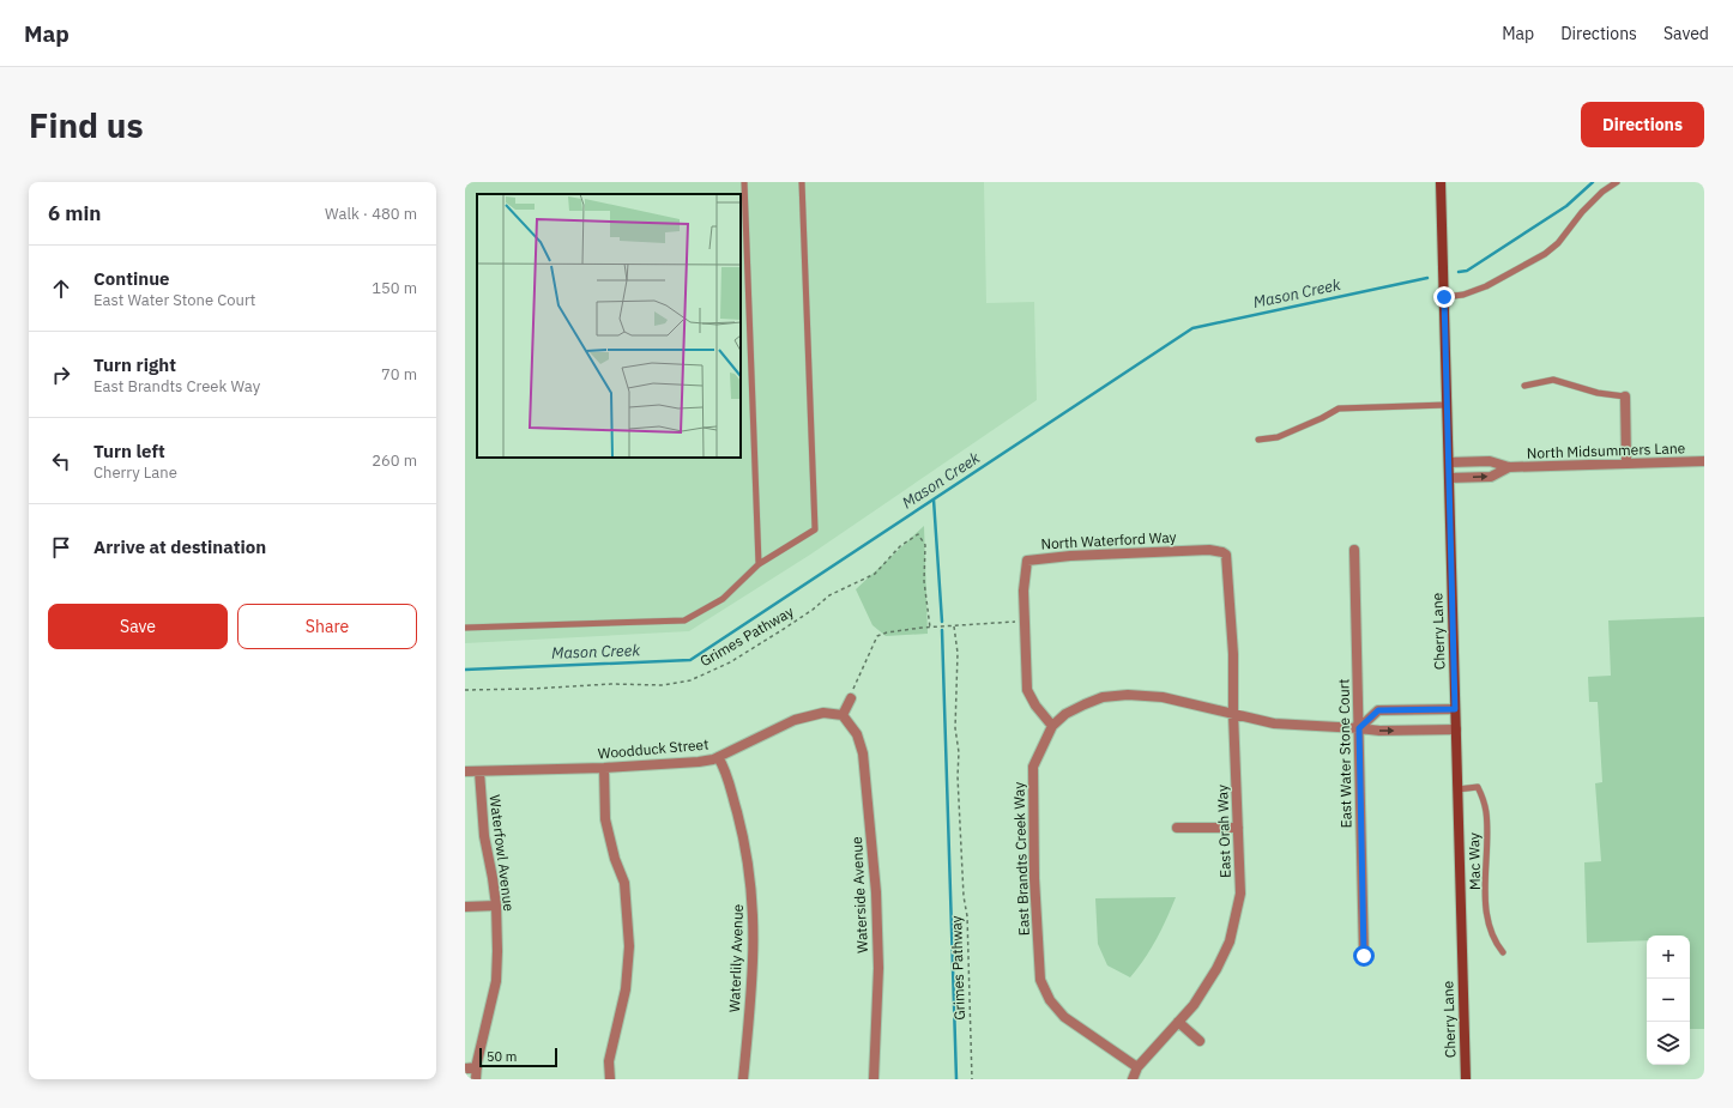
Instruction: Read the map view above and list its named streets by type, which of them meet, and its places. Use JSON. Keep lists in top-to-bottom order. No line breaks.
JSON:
{"streets":{"main road":["Cherry Lane"],"street":["North Midsummers Lane","North Waterford Way","Woodduck Street","East Water Stone Court","East Orah Way","Waterfowl Avenue","East Brandts Creek Way","Waterside Avenue","Waterlily Avenue"],"lane":["Mac Way"],"path":["Grimes Pathway"]},"crossings":[["North Midsummers Lane","Cherry Lane"],["North Waterford Way","East Orah Way"],["North Waterford Way","East Brandts Creek Way"],["Cherry Lane","East Brandts Creek Way"],["Cherry Lane","Mac Way"],["Woodduck Street","Waterfowl Avenue"],["Woodduck Street","Waterside Avenue"],["Woodduck Street","Waterlily Avenue"],["East Water Stone Court","East Brandts Creek Way"],["East Orah Way","East Brandts Creek Way"]],"water":["Mason Creek"],"scale_bar":"50 m","page":{"header":"Map","nav":["Map","Directions","Saved"],"buttons":["Directions",["Save","Share"]],"title":"Find us","heading":["6 min","Walk · 480 m"],"list":[["Continue","East Water Stone Court","150 m"],["Turn right","East Brandts Creek Way","70 m"],["Turn left","Cherry Lane","260 m"],"Arrive at destination"],"map_buttons":["+","−"],"scale":"50 m"}}
